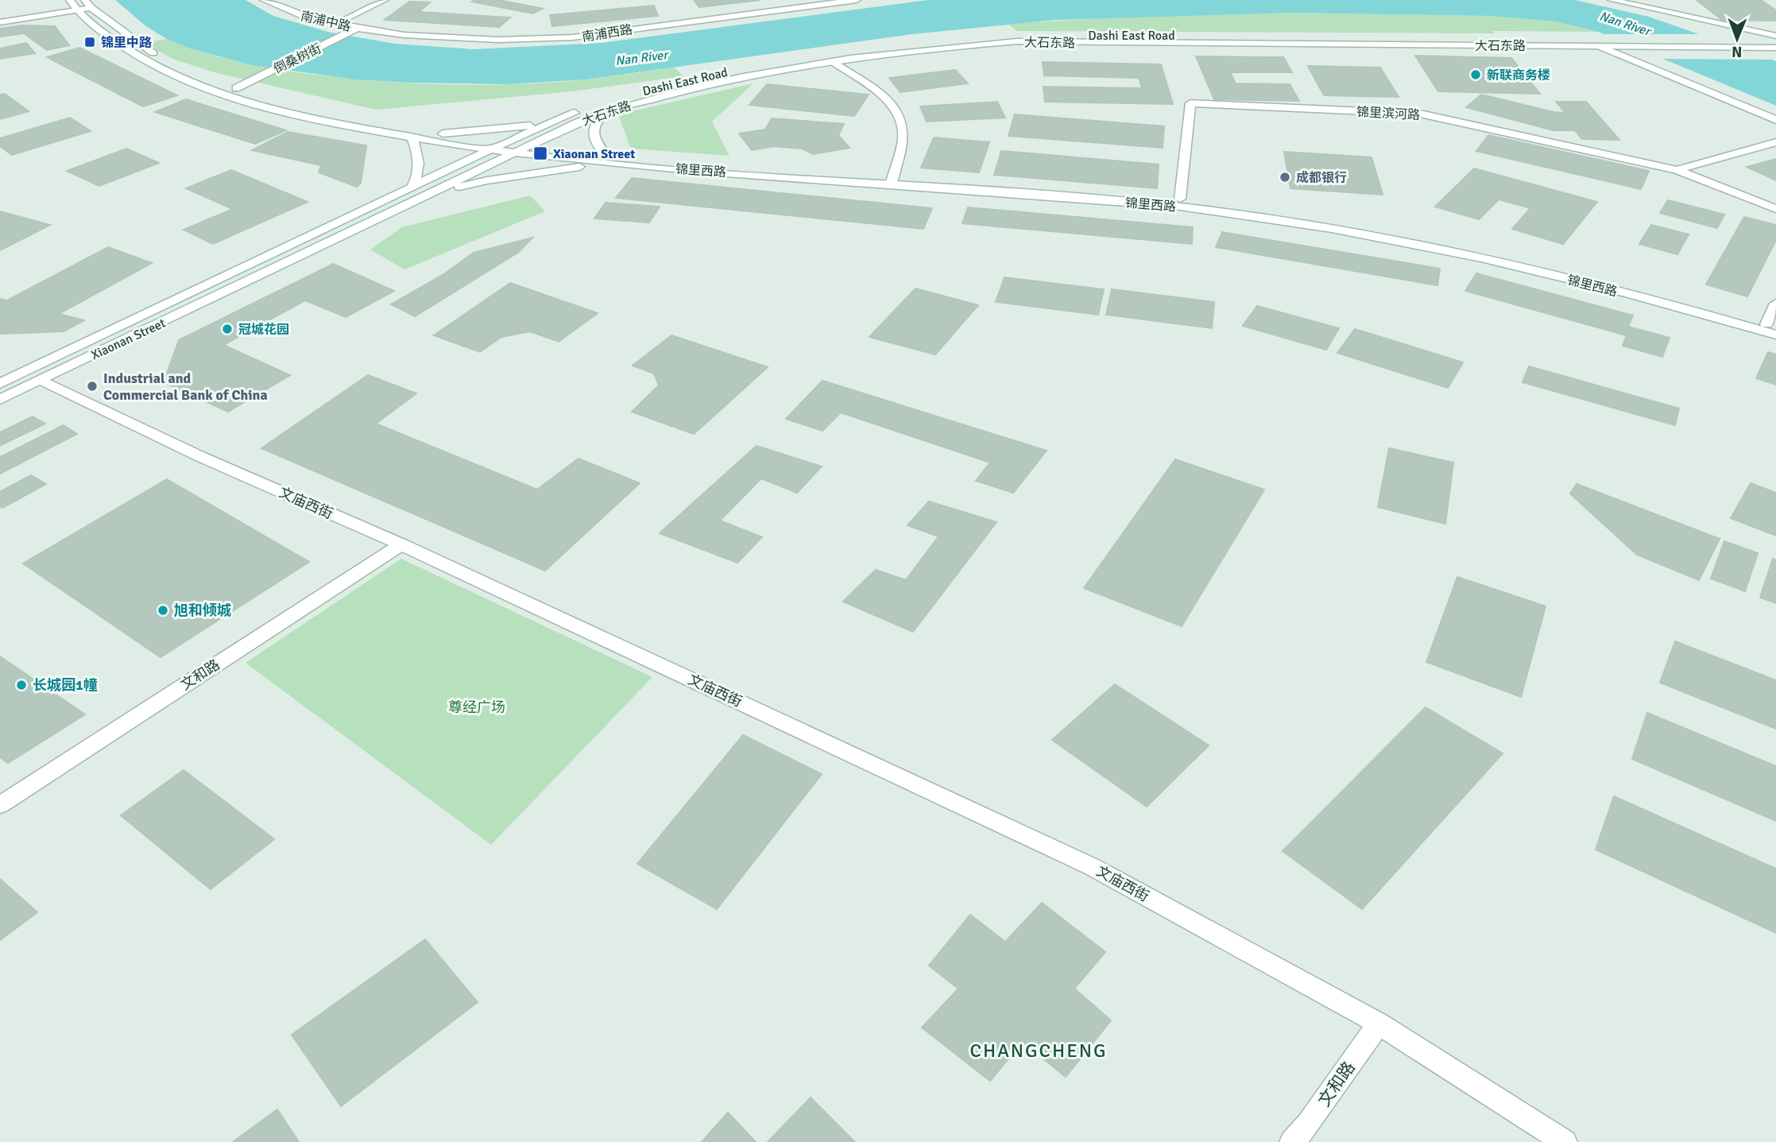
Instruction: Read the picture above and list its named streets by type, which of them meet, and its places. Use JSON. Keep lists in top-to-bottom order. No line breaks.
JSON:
{"streets":{"main road":["南浦中路","南浦西路","Dashi East Road","大石东路","倒桑树街","锦里滨河路","锦里西路","Xiaonan Street","文庙西街","文和路"]},"crossings":[["南浦中路","南浦西路"],["南浦中路","倒桑树街"],["南浦西路","倒桑树街"],["Dashi East Road","大石东路"],["大石东路","锦里西路"],["大石东路","Xiaonan Street"],["锦里滨河路","锦里西路"],["锦里西路","Xiaonan Street"],["Xiaonan Street","文庙西街"],["文庙西街","文和路"]],"districts":["CHANGCHENG"],"water":["Nan River"],"parks":["尊经广场"],"places":{"transit":["锦里中路","Xiaonan Street"],"other":["新联商务楼","成都银行","冠城花园","Industrial and Commercial Bank of China","旭和倾城","长城园1幢"]},"north":"bottom"}
